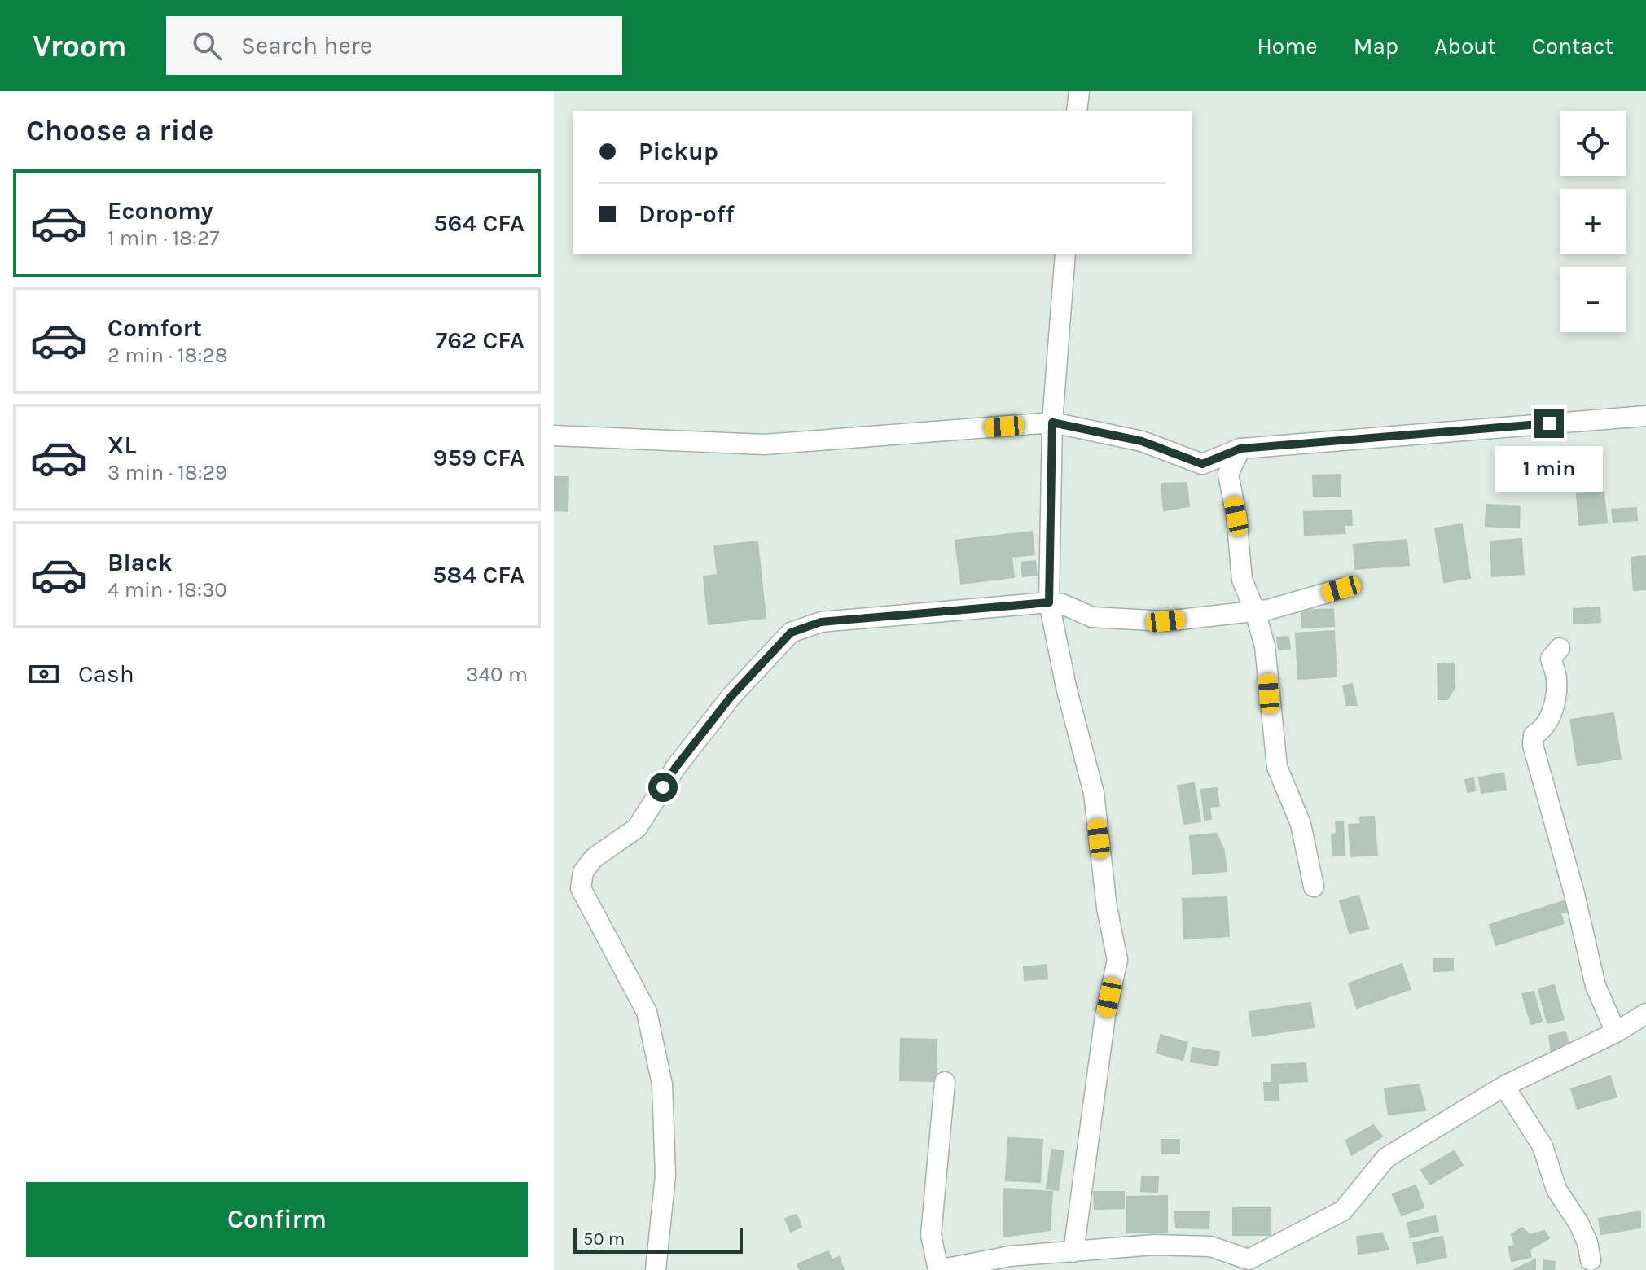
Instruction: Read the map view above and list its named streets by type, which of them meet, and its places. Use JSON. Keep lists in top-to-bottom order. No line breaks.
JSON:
{"scale_bar":"50 m","page":{"header":"Vroom","search":"Search here","nav":["Home","Map","About","Contact"],"heading":"Choose a ride","map_buttons":["+","−"],"banner":["Pickup","Drop-off"],"list":[{"name":"Economy","note":"1 min · 18:27","value":"564 CFA"},{"name":"Comfort","note":"2 min · 18:28","value":"762 CFA"},{"name":"XL","note":"3 min · 18:29","value":"959 CFA"},{"name":"Black","note":"4 min · 18:30","value":"584 CFA"}],"bubble":"1 min","pay":["Cash","340 m"],"buttons":"Confirm","scale":"50 m"}}
